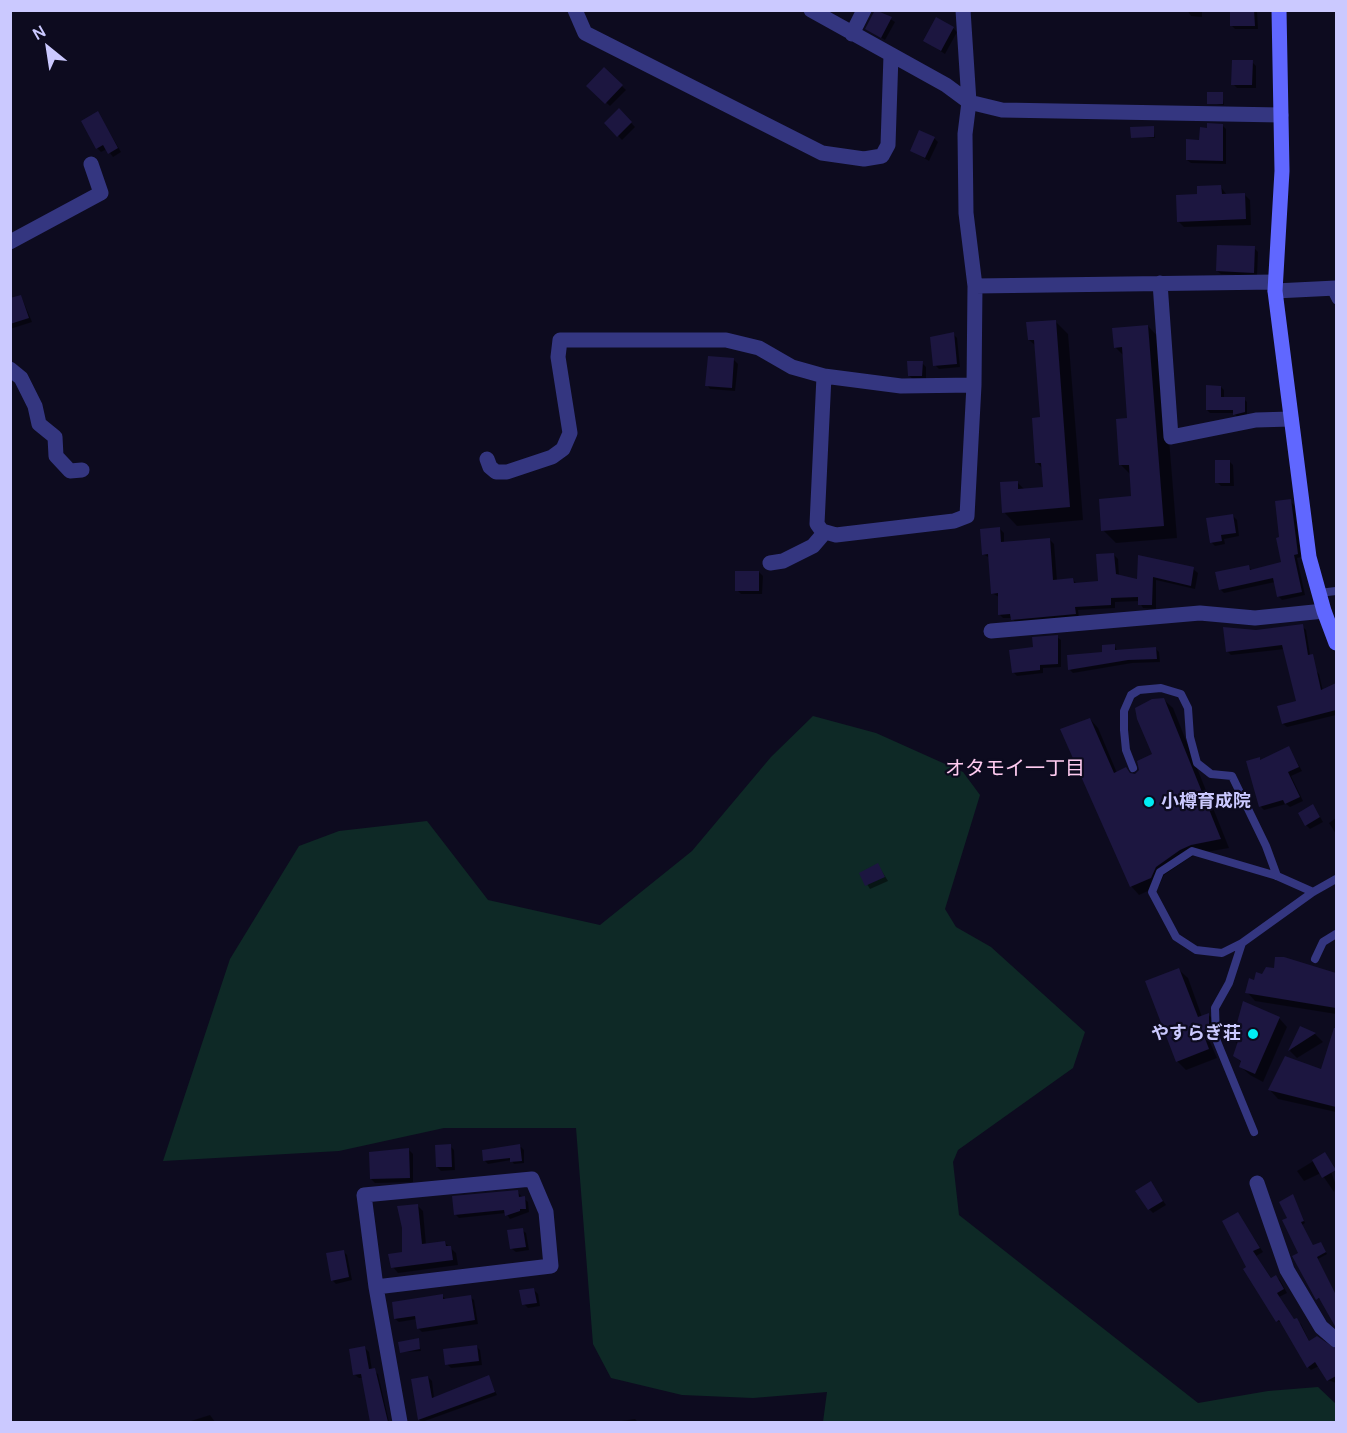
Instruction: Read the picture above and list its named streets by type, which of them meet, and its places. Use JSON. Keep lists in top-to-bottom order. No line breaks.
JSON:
{"districts":["オタモイ一丁目"],"places":["小樽育成院","やすらぎ荘"],"north":"top left"}
